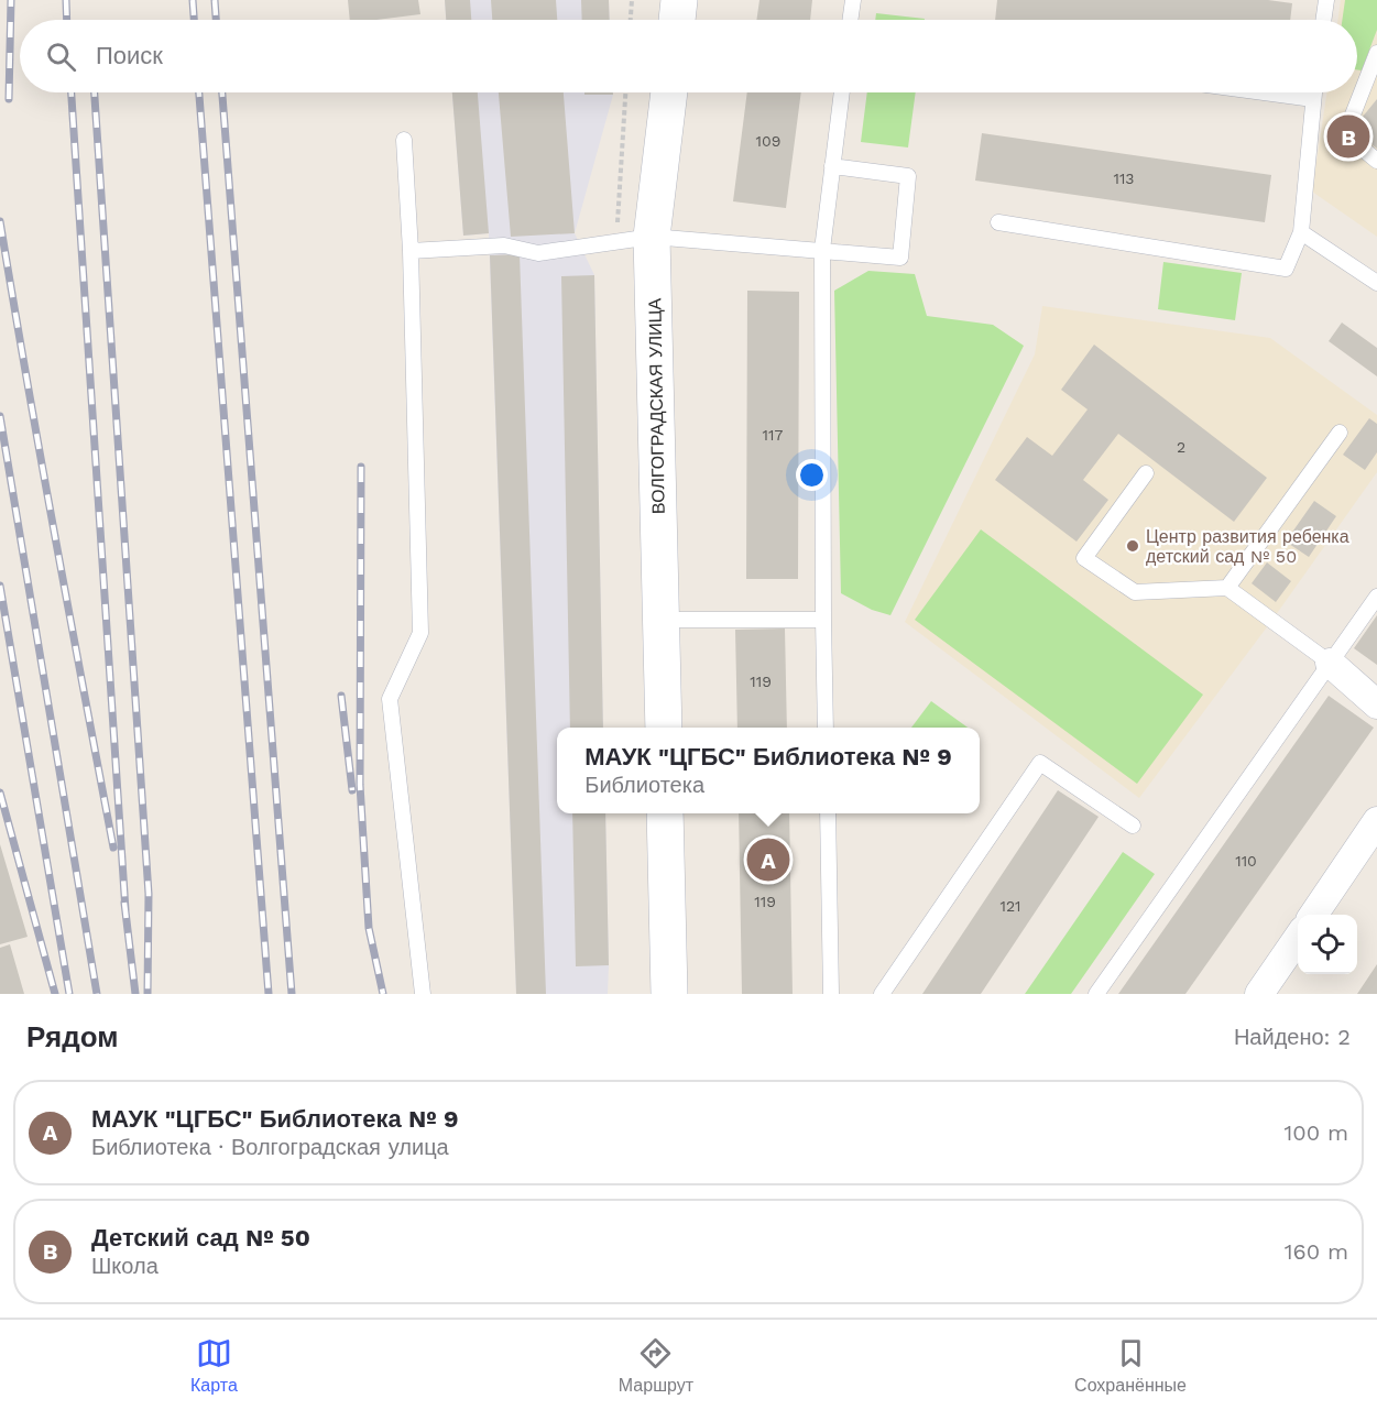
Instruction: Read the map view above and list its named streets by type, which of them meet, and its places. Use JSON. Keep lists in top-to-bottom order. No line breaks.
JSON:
{"streets":{"street":["ВОЛГОГРАДСКАЯ УЛИЦА"]},"places":["Центр развития ребенка детский сад № 50"],"house_numbers":["109","113","117","2","119","110","119","121"],"page":{"search":"Поиск","pins":["B","A"],"popup":["МАУК \"ЦГБС\" Библиотека № 9","Библиотека"],"heading":["Рядом","Найдено: 2"],"list":[{"mark":"A","name":"МАУК \"ЦГБС\" Библиотека № 9","note":"Библиотека · Волгоградская улица","value":"100 m"},{"mark":"B","name":"Детский сад № 50","note":"Школа","value":"160 m"}],"nav":["Карта","Маршрут","Сохранённые"]}}
